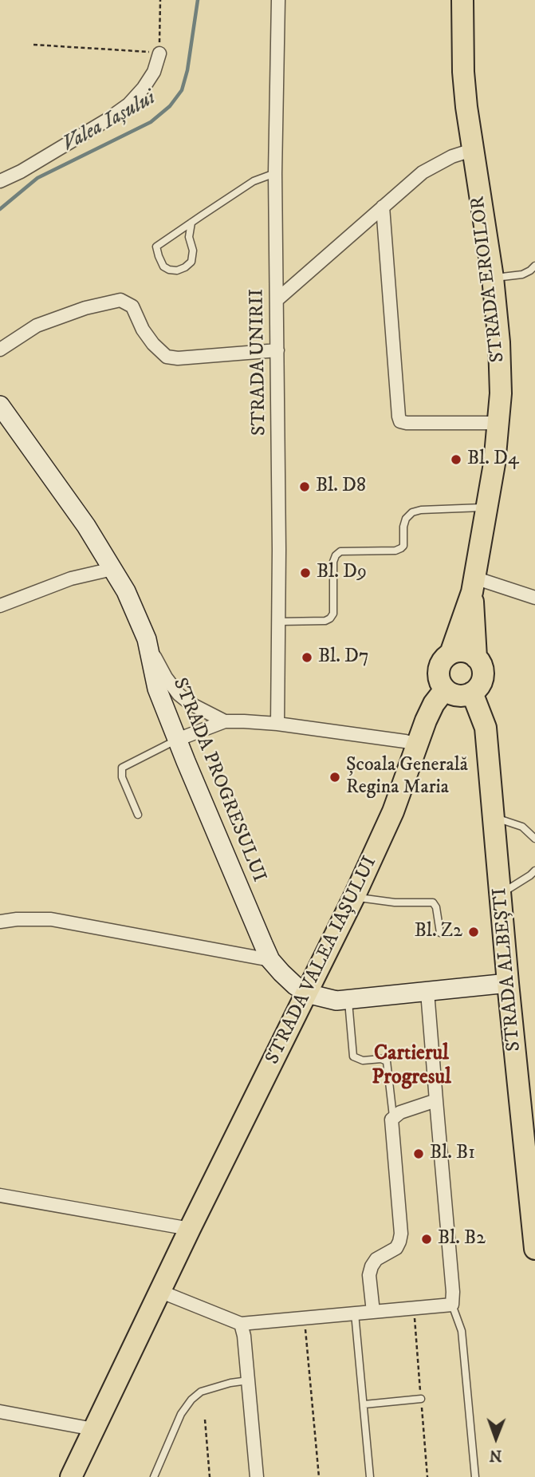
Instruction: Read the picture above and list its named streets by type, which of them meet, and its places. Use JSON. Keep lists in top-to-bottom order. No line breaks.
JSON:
{"streets":{"main road":["STRADA EROILOR","STRADA VALEA IAȘULUI","STRADA ALBEȘTI"],"street":["STRADA UNIRII","STRADA PROGRESULUI"]},"crossings":[["STRADA EROILOR","STRADA VALEA IAȘULUI"],["STRADA EROILOR","STRADA ALBEȘTI"],["STRADA PROGRESULUI","STRADA VALEA IAȘULUI"],["STRADA VALEA IAȘULUI","STRADA ALBEȘTI"]],"districts":["Cartierul Progresul"],"water":["Valea Iașului"],"places":["Bl. D4","Bl. D8","Bl. D9","Bl. D7","Școala Generală Regina Maria","Bl. Z2","Bl. B1","Bl. B2"],"north":"bottom"}
